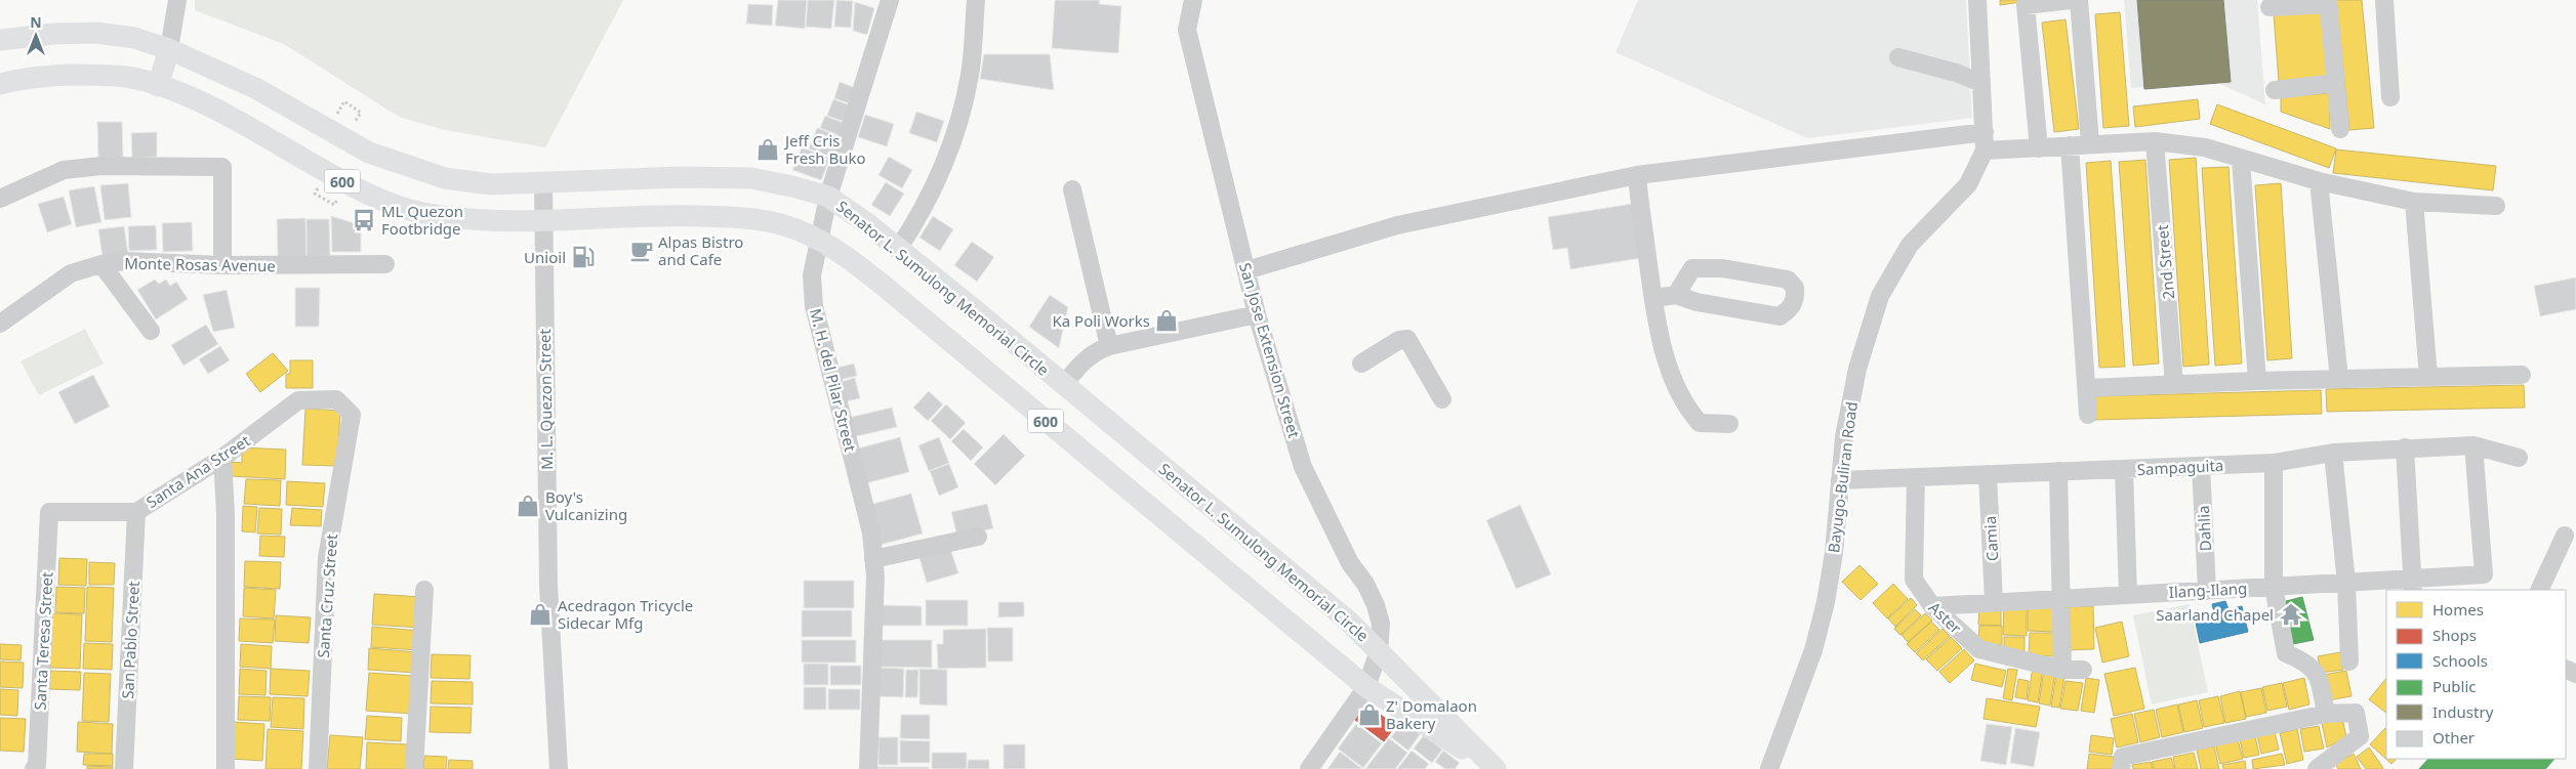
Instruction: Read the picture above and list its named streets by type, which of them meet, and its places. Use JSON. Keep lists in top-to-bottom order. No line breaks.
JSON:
{"streets":{"main road":["600","Senator L. Sumulong Memorial Circle"],"street":["2nd Street","Monte Rosas Avenue","San Jose Extension Street","M. H. del Pilar Street","M. L. Quezon Street","Sampaguita","Santa Ana Street","Bayugo-Buliran Road","Dahlia","Camia","Ilang-Ilang","Santa Cruz Street","Aster","San Pablo Street","Santa Teresa Street"]},"crossings":[["Senator L. Sumulong Memorial Circle","San Jose Extension Street"],["Senator L. Sumulong Memorial Circle","M. H. del Pilar Street"],["Senator L. Sumulong Memorial Circle","M. L. Quezon Street"],["Sampaguita","Bayugo-Buliran Road"],["Sampaguita","Dahlia"],["Sampaguita","Camia"],["Sampaguita","Ilang-Ilang"],["Sampaguita","Aster"],["Santa Ana Street","Santa Cruz Street"],["Santa Ana Street","San Pablo Street"],["Santa Ana Street","Santa Teresa Street"],["Dahlia","Ilang-Ilang"],["Camia","Ilang-Ilang"],["Ilang-Ilang","Aster"]],"places":{"shop":["Jeff Cris Fresh Buko","Ka Poli Works","Boy's Vulcanizing","Acedragon Tricycle Sidecar Mfg","Z' Domalaon Bakery"],"bus stop":["ML Quezon Footbridge"],"cafe":["Alpas Bistro and Cafe"],"fuel station":["Unioil"],"temple":["Saarland Chapel"]},"legend":["Homes","Shops","Schools","Public","Industry","Other"],"north":"top"}
